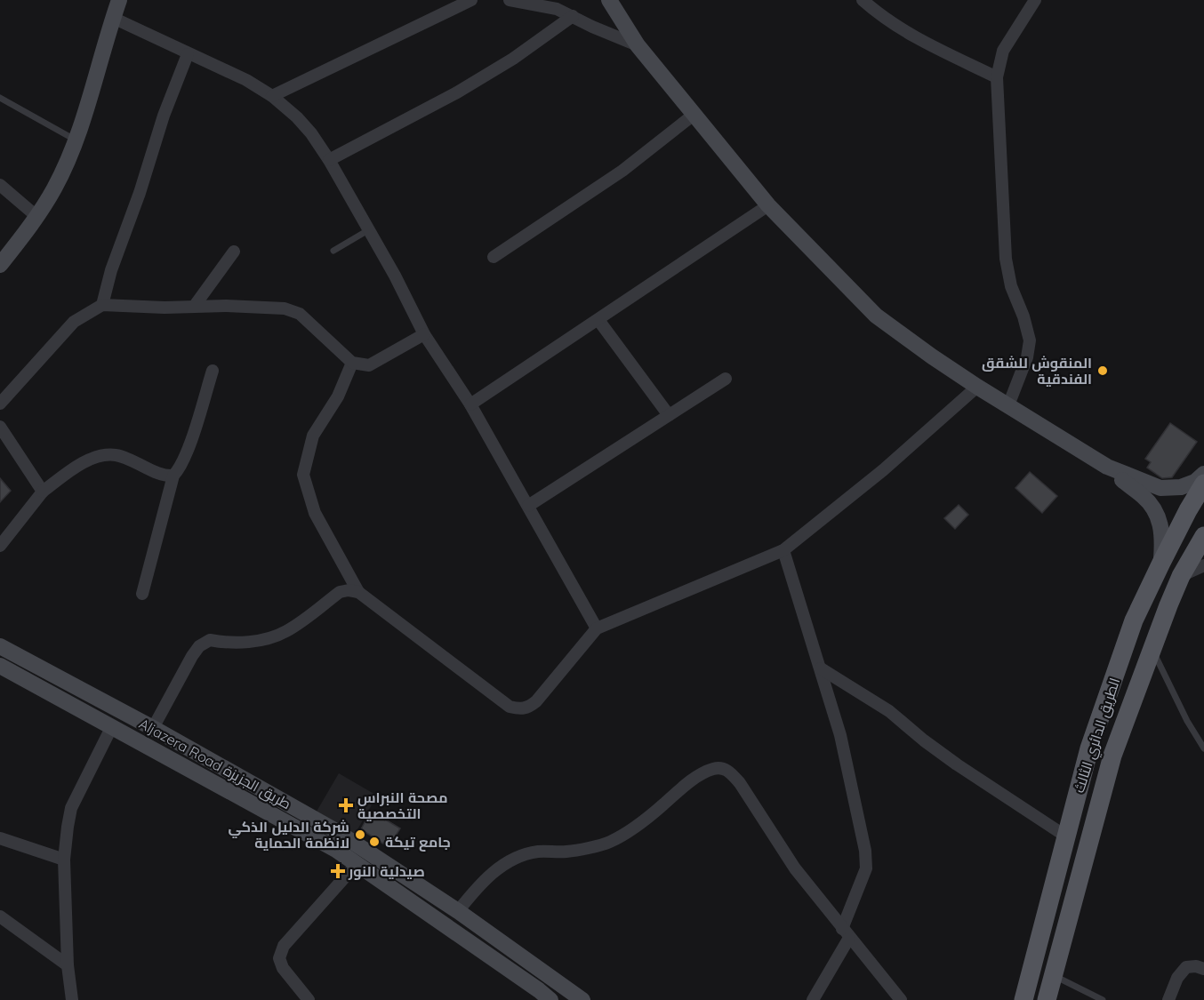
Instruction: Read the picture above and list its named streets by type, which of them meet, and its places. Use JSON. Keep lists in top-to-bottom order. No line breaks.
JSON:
{"streets":{"main road":["الطريق الدائري الثالث","Aljazera Road طريق الجزيزة"]},"places":{"other":["المنقوش للشقق الفندقية","شركة الدليل الذكي لانظمة الحماية","جامع تيكة"],"health":["مصحة النبراس التخصصية","صيدلية النور"]}}
